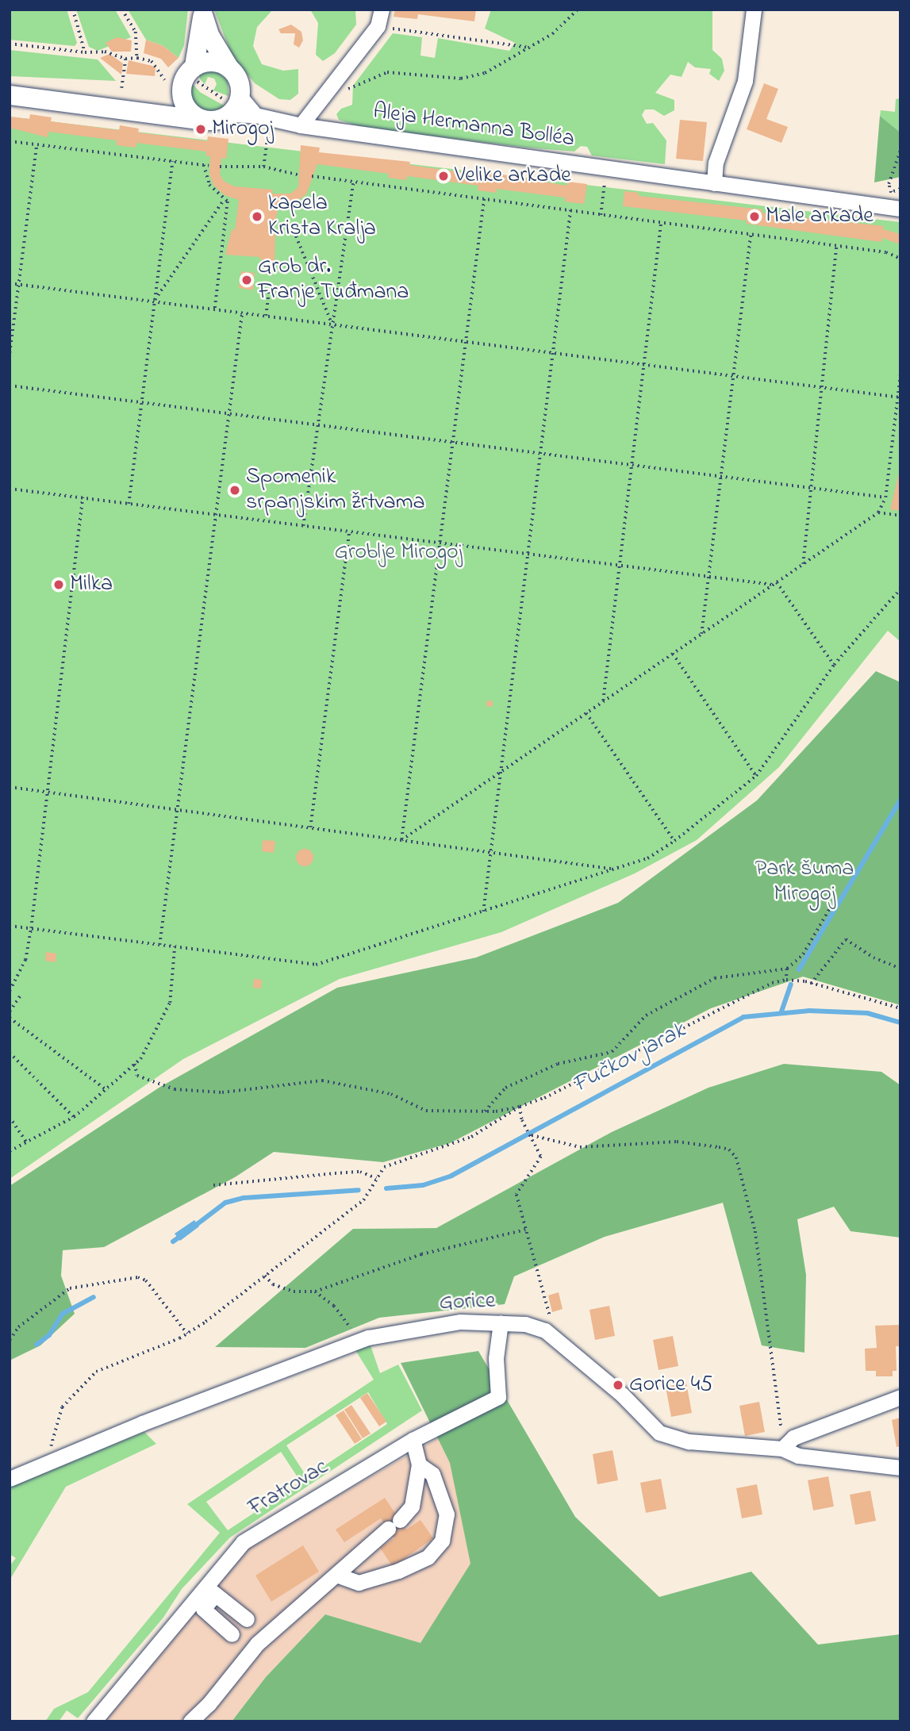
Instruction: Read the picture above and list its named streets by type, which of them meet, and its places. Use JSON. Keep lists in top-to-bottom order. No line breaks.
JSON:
{"streets":{"street":["Aleja Hermanna Bolléa","Gorice","Fratrovac"]},"crossings":[["Gorice","Fratrovac"]],"water":["Fučkov jarak"],"parks":["Groblje Mirogoj","Park šuma Mirogoj"],"places":["Mirogoj","Velike arkade","kapela Krista Kralja","Male arkade","Grob dr. Franje Tuđmana","Spomenik srpanjskim žrtvama","Milka","Gorice 45"]}
